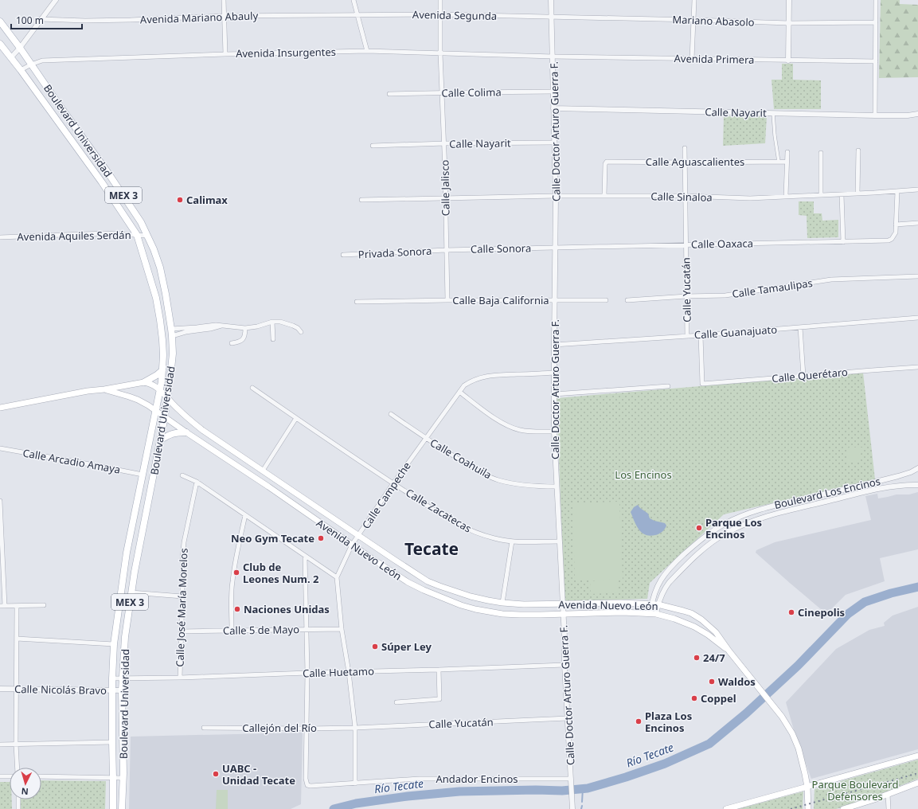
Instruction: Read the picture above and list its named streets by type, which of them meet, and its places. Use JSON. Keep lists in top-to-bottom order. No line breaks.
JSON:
{"streets":{"main road":["Boulevard Universidad","MEX 3","Avenida Nuevo León"],"street":["Avenida Segunda","Avenida Mariano Abauly","Mariano Abasolo","Avenida Insurgentes","Avenida Primera","Calle Colima","Calle Nayarit","Calle Doctor Arturo Guerra F.","Calle Aguascalientes","Calle Jalisco","Calle Sinaloa","Avenida Aquiles Serdán","Calle Oaxaca","Calle Sonora","Privada Sonora","Calle Tamaulipas","Calle Yucatán","Calle Baja California","Calle Guanajuato","Calle Querétaro","Calle Coahuila","Calle Arcadio Amaya","Boulevard Los Encinos","Calle Campeche","Calle Zacatecas","Calle José María Morelos","Calle 5 de Mayo","Calle Huetamo","Calle Nicolás Bravo","Callejón del Río","Andador Encinos"]},"crossings":[["Avenida Segunda","Avenida Mariano Abauly"],["Avenida Segunda","Mariano Abasolo"],["Avenida Segunda","Calle Doctor Arturo Guerra F."],["Avenida Segunda","Calle Jalisco"],["Mariano Abasolo","Calle Doctor Arturo Guerra F."],["Avenida Insurgentes","Avenida Primera"],["Avenida Insurgentes","Boulevard Universidad"],["Avenida Insurgentes","Calle Doctor Arturo Guerra F."],["Avenida Insurgentes","Calle Jalisco"],["Avenida Primera","Calle Doctor Arturo Guerra F."],["Calle Colima","Calle Doctor Arturo Guerra F."],["Calle Colima","Calle Jalisco"],["Calle Nayarit","Calle Doctor Arturo Guerra F."],["Calle Nayarit","Calle Jalisco"],["Boulevard Universidad","Avenida Aquiles Serdán"],["Boulevard Universidad","Calle Arcadio Amaya"],["Boulevard Universidad","Avenida Nuevo León"],["Boulevard Universidad","Calle Huetamo"],["Boulevard Universidad","Calle Nicolás Bravo"],["Calle Doctor Arturo Guerra F.","Calle Sinaloa"],["Calle Doctor Arturo Guerra F.","Calle Oaxaca"],["Calle Doctor Arturo Guerra F.","Calle Sonora"],["Calle Doctor Arturo Guerra F.","Calle Yucatán"],["Calle Doctor Arturo Guerra F.","Calle Baja California"],["Calle Doctor Arturo Guerra F.","Calle Guanajuato"],["Calle Doctor Arturo Guerra F.","Calle Coahuila"],["Calle Doctor Arturo Guerra F.","Calle Campeche"],["Calle Doctor Arturo Guerra F.","Calle Zacatecas"],["Calle Doctor Arturo Guerra F.","Avenida Nuevo León"],["Calle Doctor Arturo Guerra F.","Calle Huetamo"],["Calle Doctor Arturo Guerra F.","Andador Encinos"],["Calle Aguascalientes","Calle Sinaloa"],["Calle Aguascalientes","Calle Yucatán"],["Calle Jalisco","Calle Sinaloa"],["Calle Jalisco","Calle Sonora"],["Calle Jalisco","Privada Sonora"],["Calle Jalisco","Calle Baja California"],["Calle Sinaloa","Calle Yucatán"],["Calle Oaxaca","Calle Sonora"],["Calle Oaxaca","Calle Yucatán"],["Calle Sonora","Privada Sonora"],["Calle Tamaulipas","Calle Yucatán"],["Calle Yucatán","Calle Guanajuato"],["Calle Yucatán","Callejón del Río"],["Calle Guanajuato","Calle Querétaro"],["Calle Coahuila","Calle Campeche"],["Boulevard Los Encinos","Avenida Nuevo León"],["Calle Campeche","Calle Zacatecas"],["Calle Campeche","Avenida Nuevo León"],["Calle José María Morelos","Calle 5 de Mayo"],["Calle José María Morelos","Calle Huetamo"],["Callejón del Río","Andador Encinos"]],"districts":["Tecate"],"water":["Río Tecate"],"parks":["Los Encinos","Parque Boulevard Defensores"],"places":["Calimax","Parque Los Encinos","Neo Gym Tecate","Club de Leones Num. 2","Naciones Unidas","Cinepolis","Súper Ley","24/7","Waldos","Coppel","Plaza Los Encinos","UABC - Unidad Tecate"],"scale_bar":"100 m","north":"bottom"}
